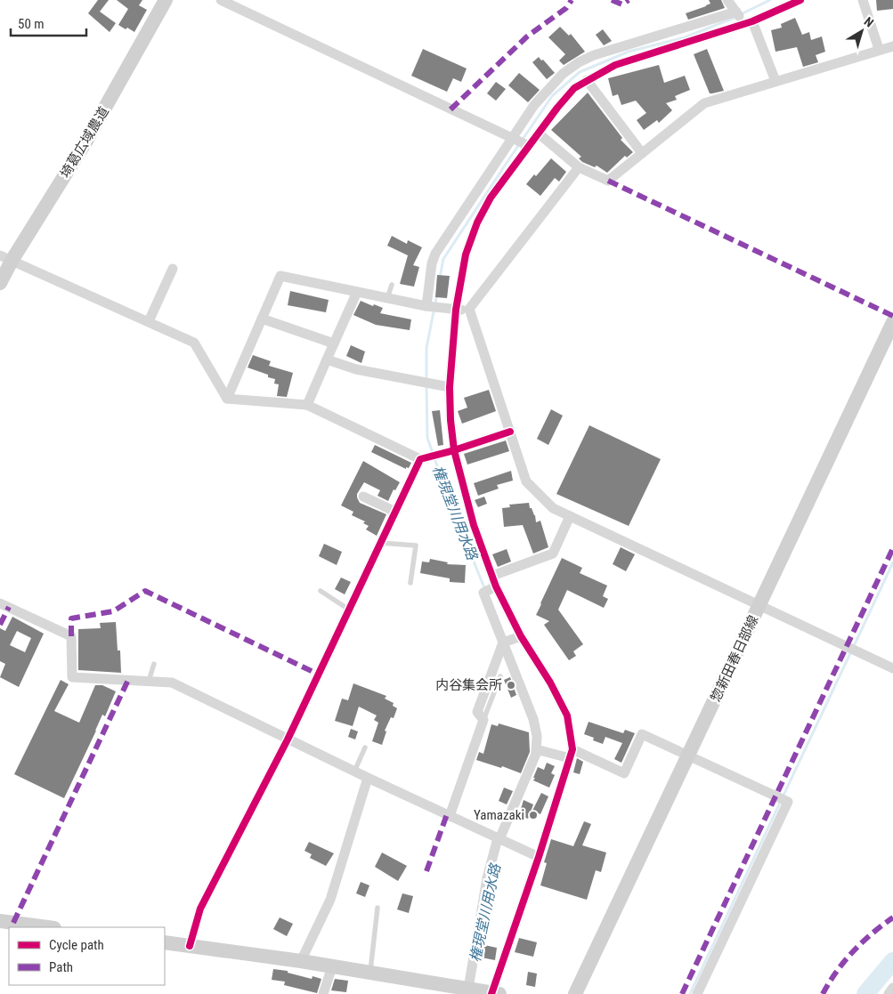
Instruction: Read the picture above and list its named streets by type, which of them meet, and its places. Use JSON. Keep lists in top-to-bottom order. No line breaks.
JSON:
{"streets":{"main road":["埼葛広域農道","惣新田春日部線"]},"water":["権現堂川用水路"],"places":["内谷集会所","Yamazaki"],"legend":["Cycle path","Path"],"scale_bar":"50 m","north":"top right"}
